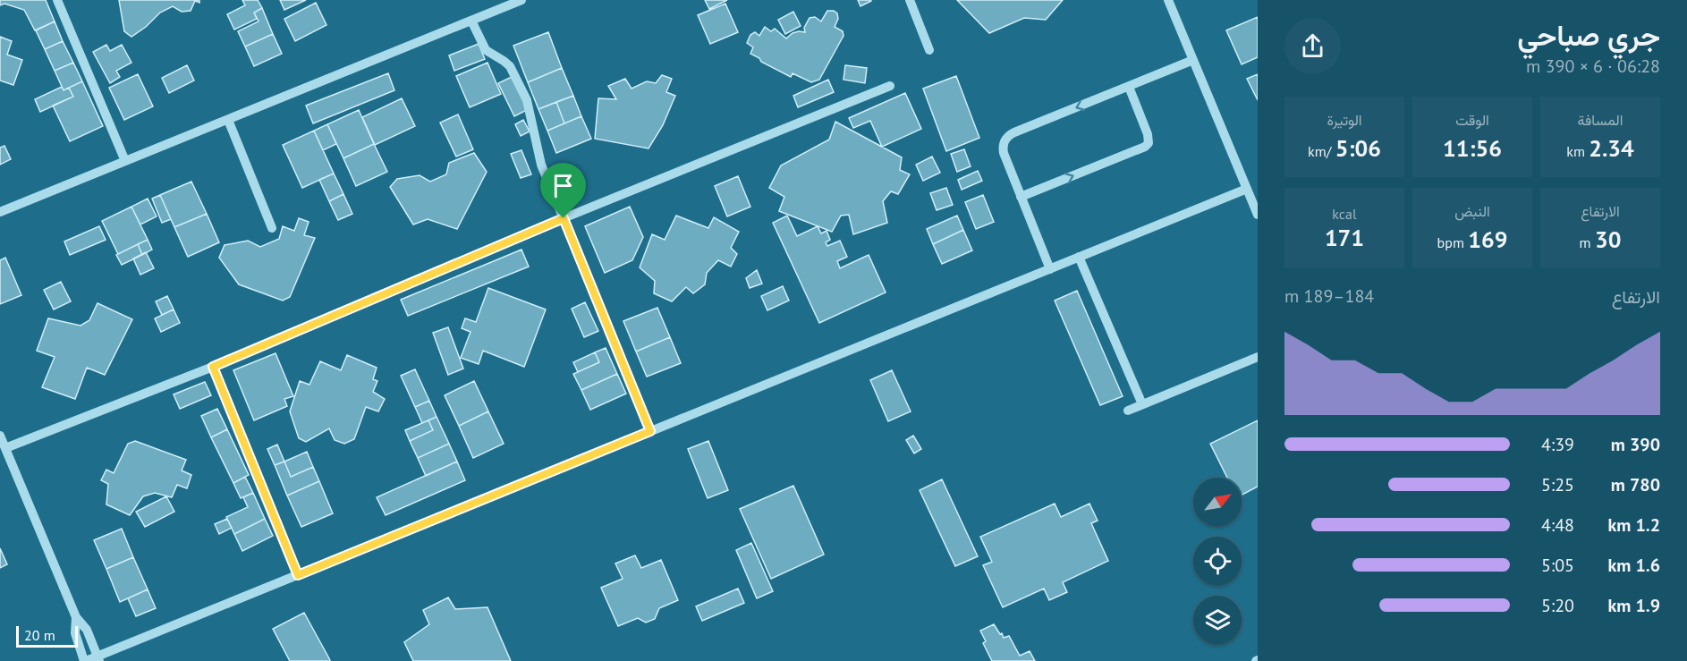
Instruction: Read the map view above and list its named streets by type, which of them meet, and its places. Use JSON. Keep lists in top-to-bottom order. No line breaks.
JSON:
{"scale_bar":"20 m","north":"top right","page":{"heading":["جري صباحي","06:28 · 6 × 390 m"],"stats":[["المسافة","2.34 km"],["الوقت","11:56"],["الوتيرة","5:06 /km"],["الارتفاع","30 m"],["النبض","169 bpm"],["kcal","171"]],"chart":["الارتفاع","184–189 m"],"list":[{"name":"390 m","note":"4:39"},{"name":"780 m","note":"5:25"},{"name":"1.2 km","note":"4:48"},{"name":"1.6 km","note":"5:05"},{"name":"1.9 km","note":"5:20"}],"scale":"20 m"}}
